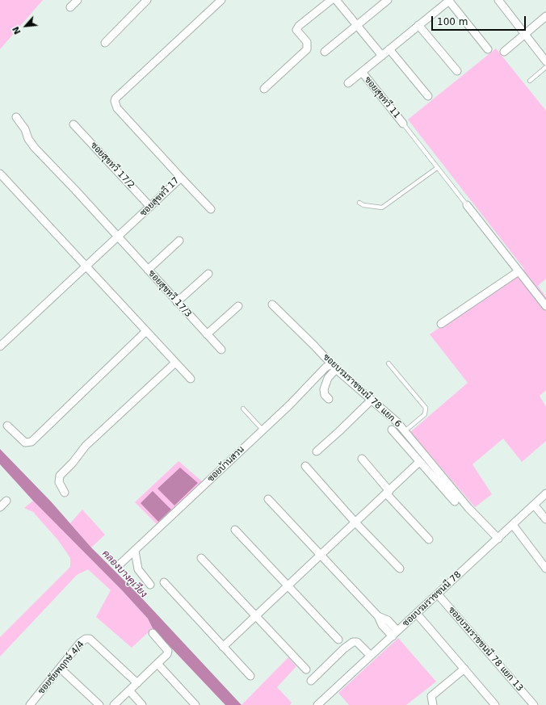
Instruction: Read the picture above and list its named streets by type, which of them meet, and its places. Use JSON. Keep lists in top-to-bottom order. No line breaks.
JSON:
{"streets":{"street":["ซอยสุขทวี 11","ซอยสุขทวี 17/2","ซอยสุขทวี 17","ซอยสุขทวี 17/3","ซอยบรมราชชนนี 78 แยก 6","ซอยบ้านสวน","ซอยบรมราชชนนี 78","ซอยบรมราชชนนี 78 แยก 13","ซอยชัยพฤกษ์ 4/4"]},"crossings":[["ซอยสุขทวี 17/2","ซอยสุขทวี 17"],["ซอยสุขทวี 17","ซอยสุขทวี 17/3"],["ซอยบรมราชชนนี 78 แยก 6","ซอยบ้านสวน"],["ซอยบรมราชชนนี 78 แยก 6","ซอยบรมราชชนนี 78"],["ซอยบรมราชชนนี 78","ซอยบรมราชชนนี 78 แยก 13"]],"water":["คลองบางคูเวียง"],"scale_bar":"100 m","north":"bottom left"}
